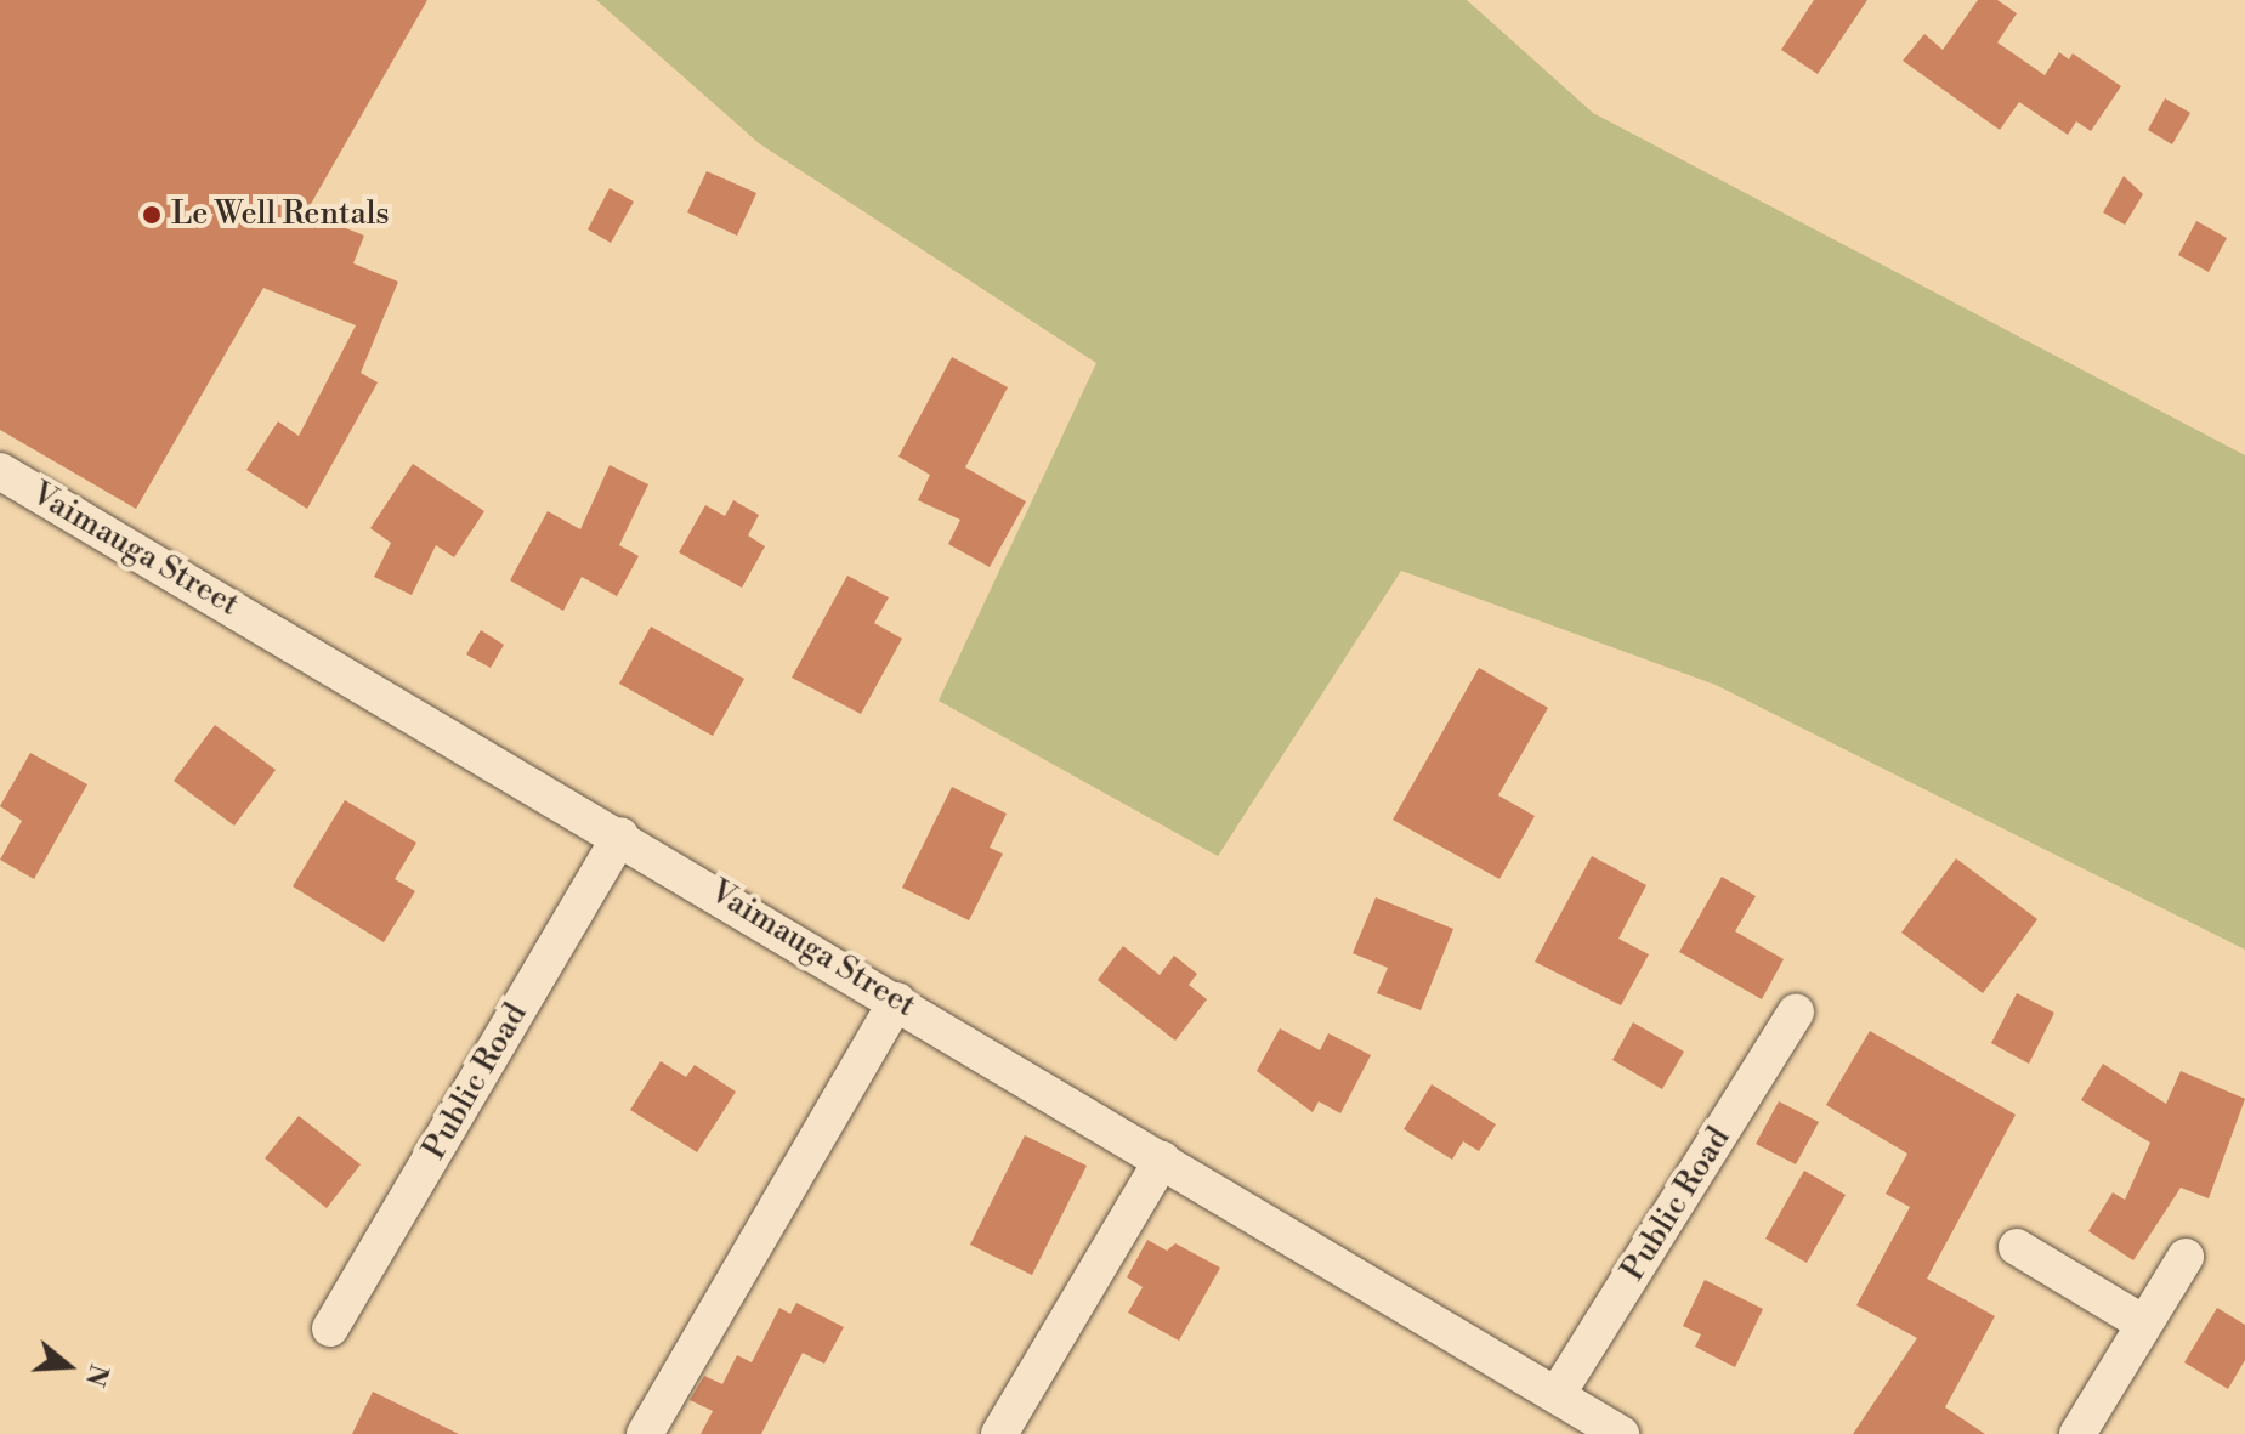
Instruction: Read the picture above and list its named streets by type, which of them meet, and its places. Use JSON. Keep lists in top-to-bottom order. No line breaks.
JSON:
{"streets":{"street":["Vaimauga Street","Public Road"]},"crossings":[["Vaimauga Street","Public Road"]],"places":["Le Well Rentals"],"north":"right"}
